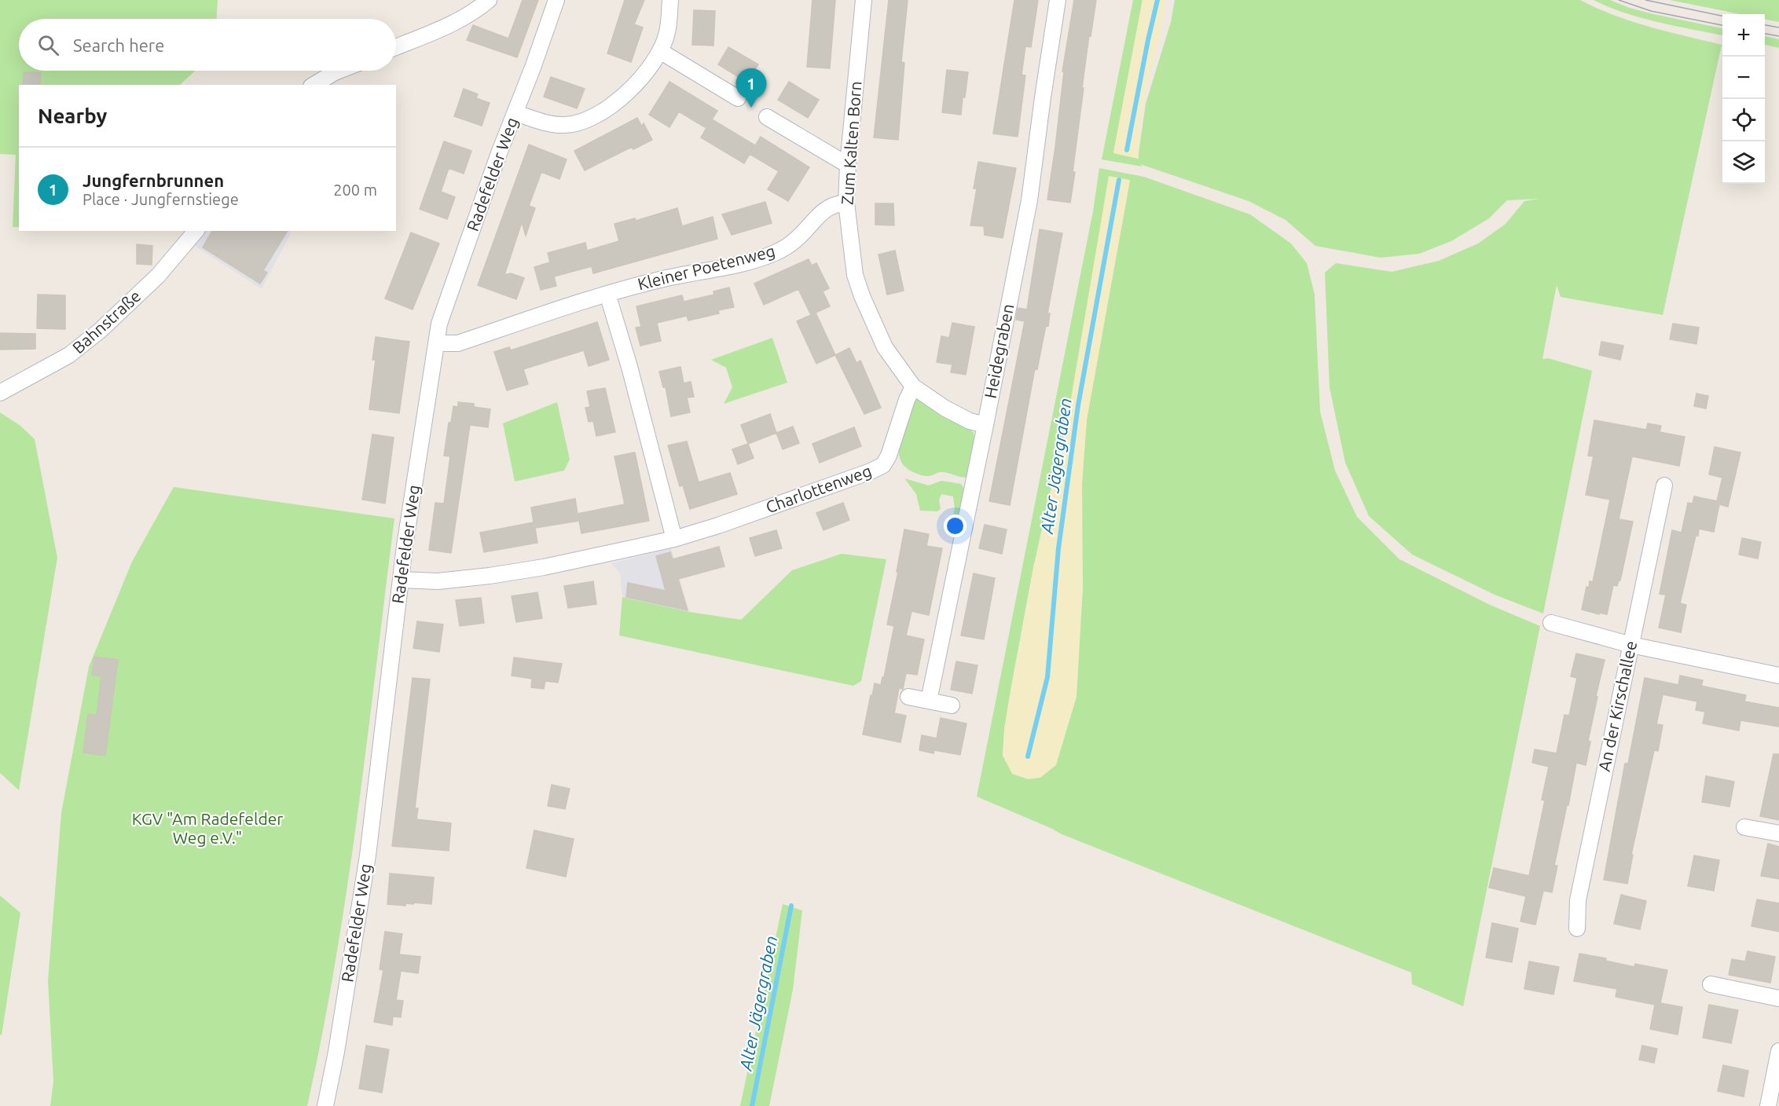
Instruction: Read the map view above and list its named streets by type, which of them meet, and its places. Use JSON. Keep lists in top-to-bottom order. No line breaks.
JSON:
{"streets":{"street":["Zum Kalten Born","Radefelder Weg","Kleiner Poetenweg","Bahnstraße","Heidegraben","Charlottenweg","An der Kirschallee"]},"crossings":[["Zum Kalten Born","Kleiner Poetenweg"],["Zum Kalten Born","Heidegraben"],["Zum Kalten Born","Charlottenweg"],["Radefelder Weg","Kleiner Poetenweg"],["Radefelder Weg","Charlottenweg"]],"water":["Alter Jägergraben"],"parks":["KGV \"Am Radefelder Weg e.V.\""],"page":{"map_buttons":["+","−"],"search":"Search here","pins":"1","heading":"Nearby","list":[{"mark":"1","name":"Jungfernbrunnen","note":"Place · Jungfernstiege","value":"200 m"}]}}
